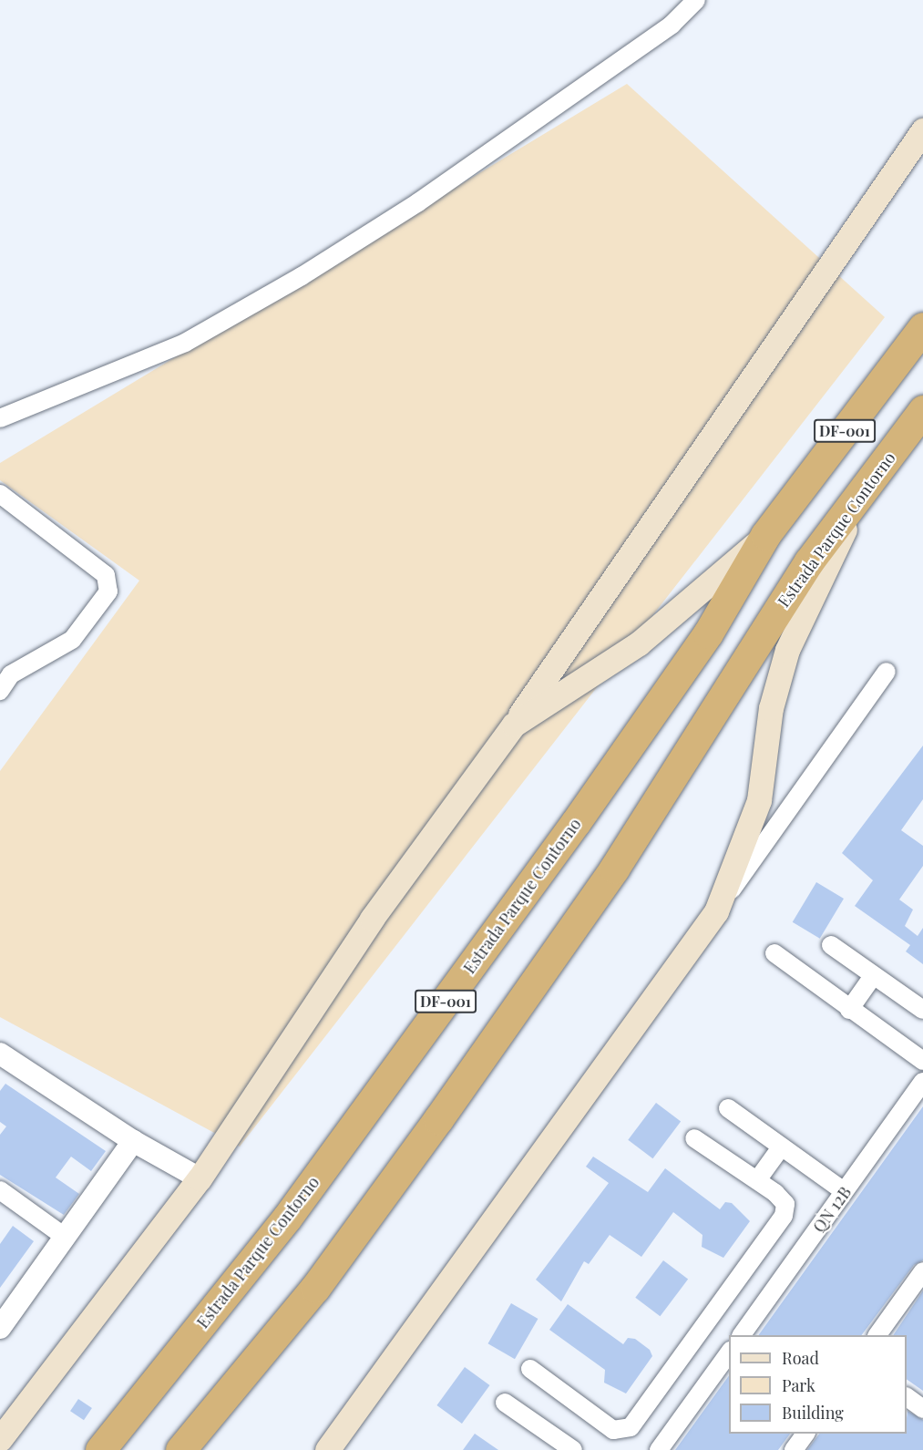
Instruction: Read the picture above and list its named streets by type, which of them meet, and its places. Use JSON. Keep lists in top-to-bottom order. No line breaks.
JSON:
{"streets":{"highway":["DF-001","Estrada Parque Contorno"],"street":["QN 12B"]},"legend":["Road","Park","Building"]}
